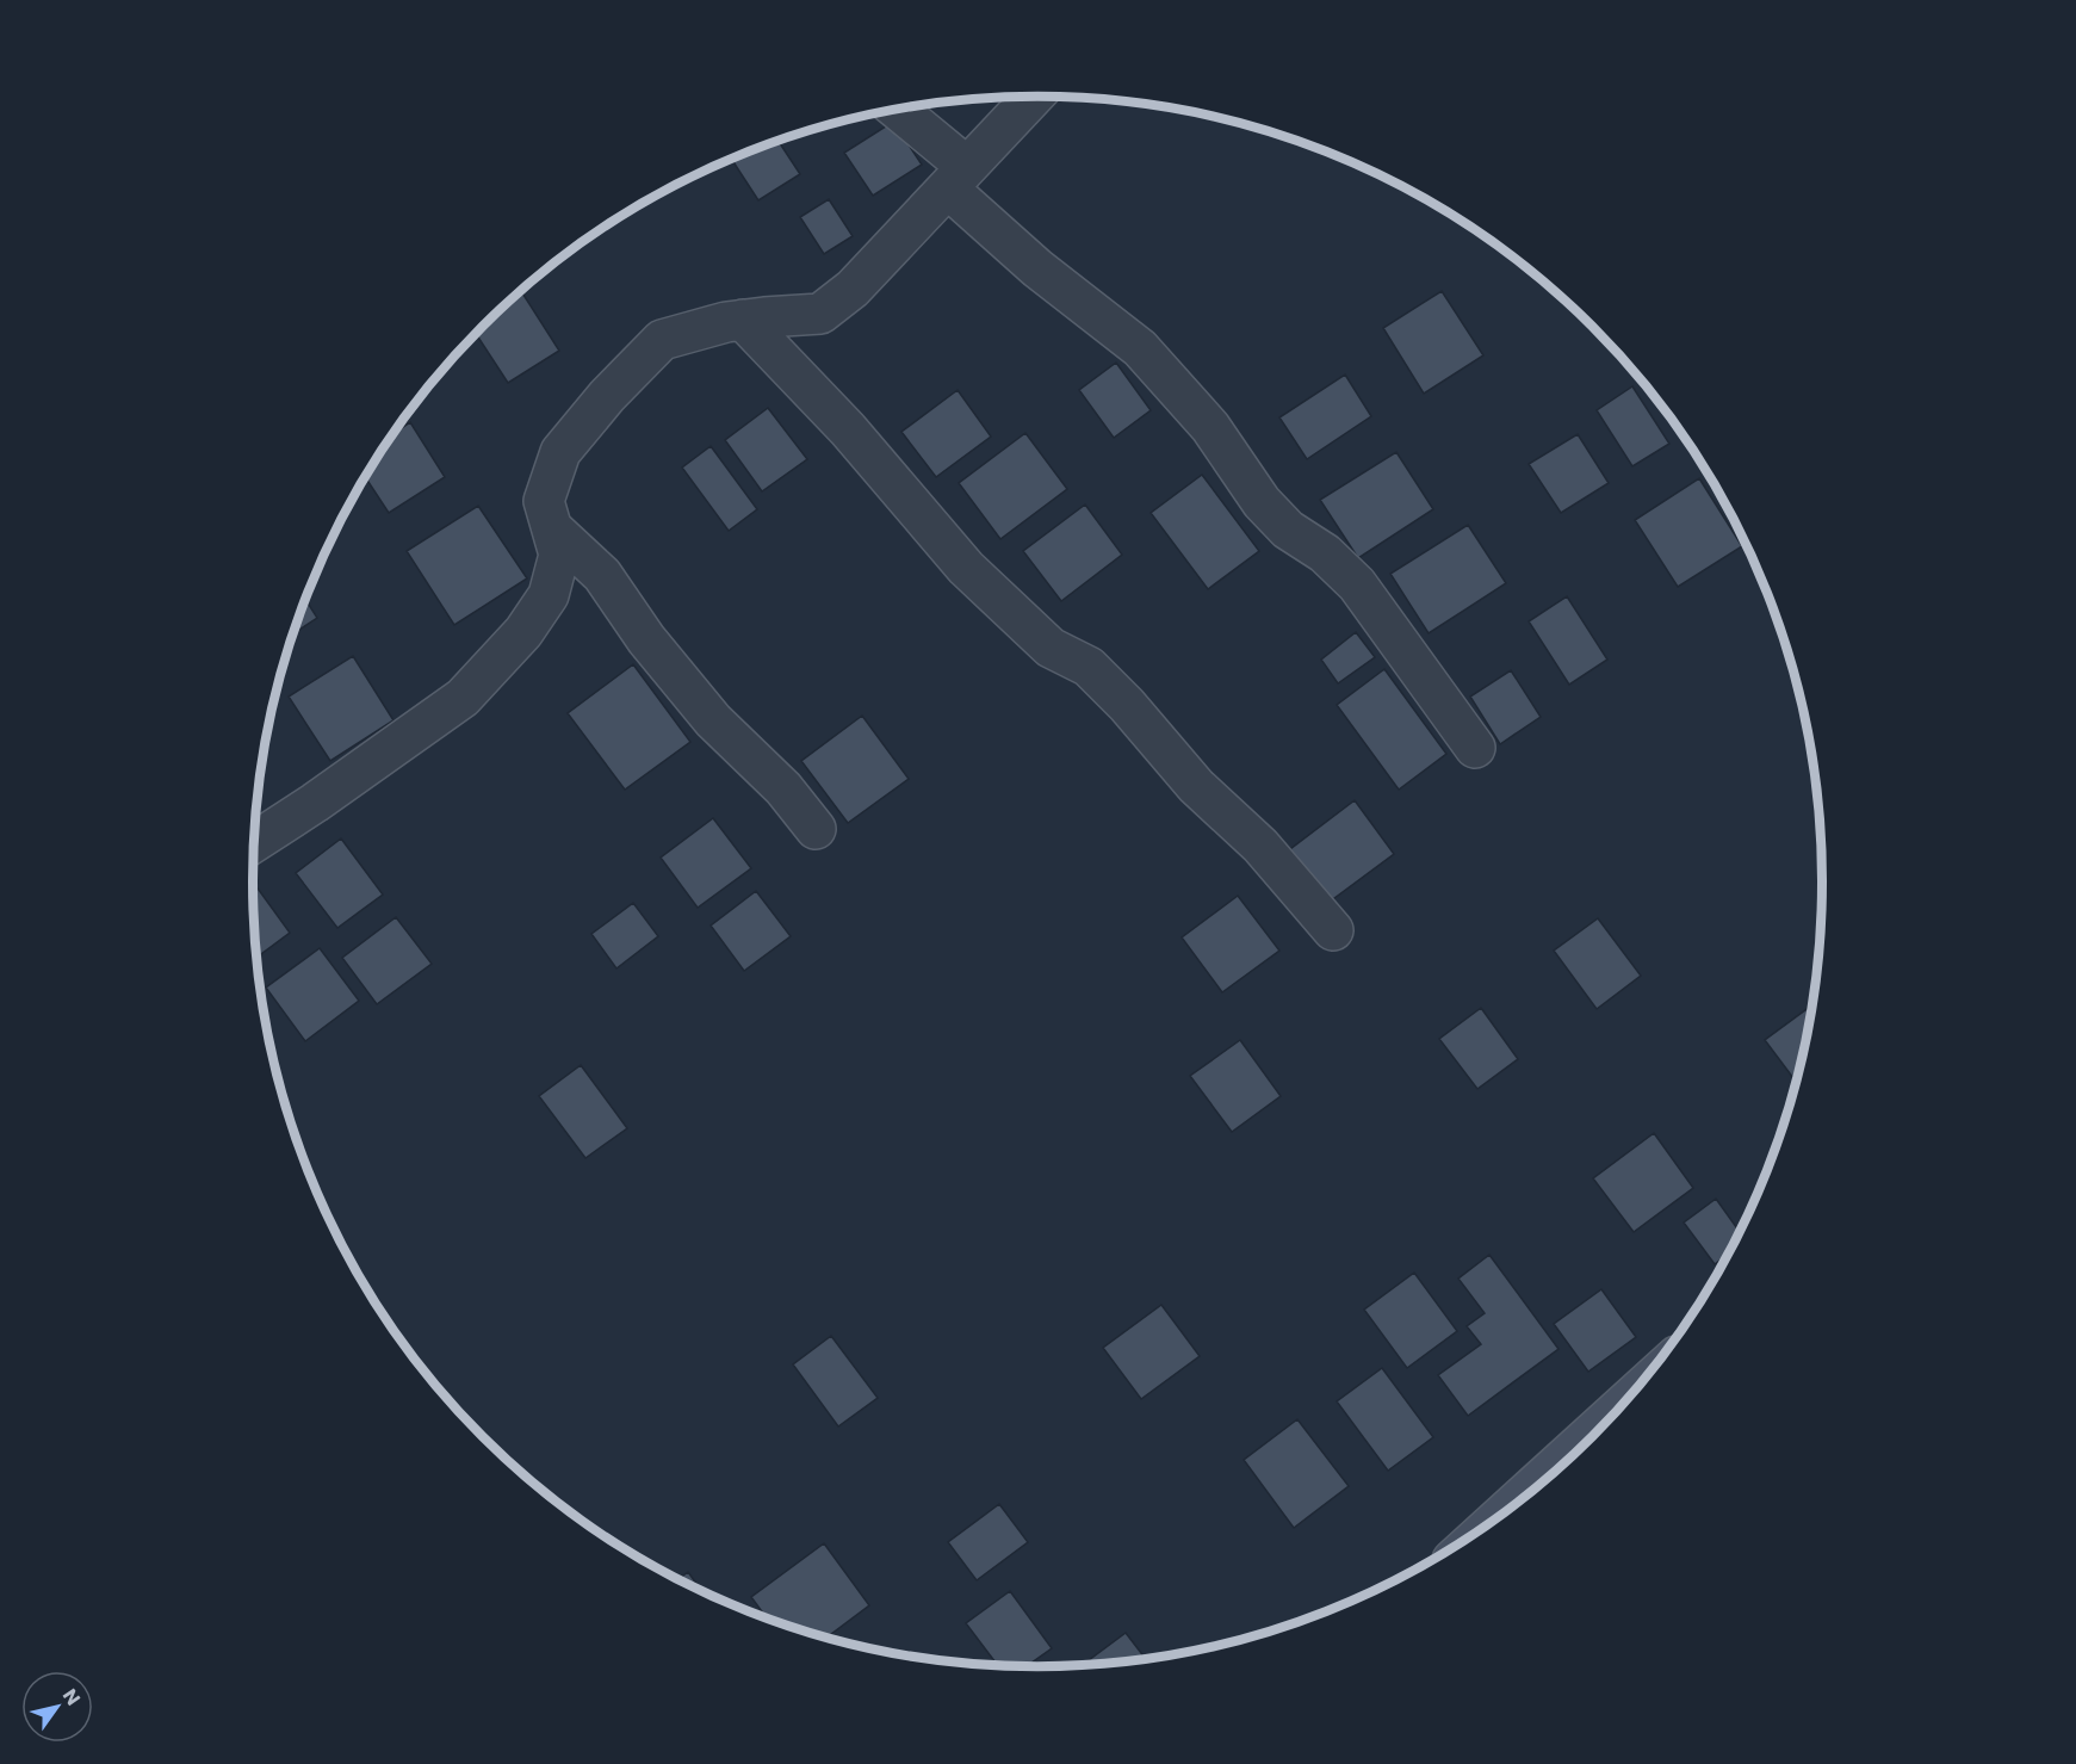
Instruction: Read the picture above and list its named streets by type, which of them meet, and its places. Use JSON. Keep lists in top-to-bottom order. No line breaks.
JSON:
{"north":"top right"}
